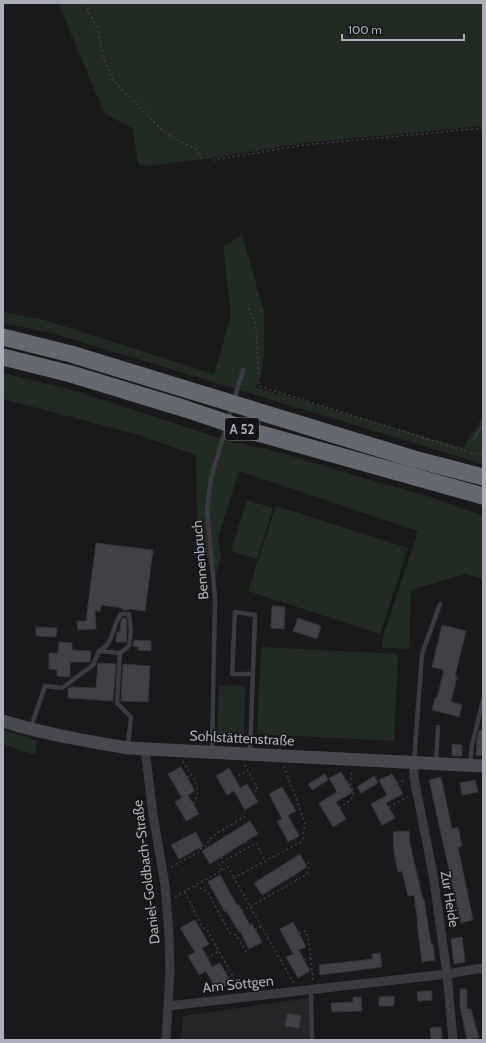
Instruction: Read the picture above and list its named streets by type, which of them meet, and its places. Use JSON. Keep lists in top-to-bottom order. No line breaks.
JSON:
{"streets":{"highway":["A 52"],"street":["Sohlstättenstraße","Daniel-Goldbach-Straße","Zur Heide","Am Söttgen"],"lane":["Bennenbruch"]},"crossings":[["Bennenbruch","Sohlstättenstraße"],["Sohlstättenstraße","Daniel-Goldbach-Straße"],["Sohlstättenstraße","Zur Heide"],["Daniel-Goldbach-Straße","Am Söttgen"],["Zur Heide","Am Söttgen"]],"scale_bar":"100 m"}
